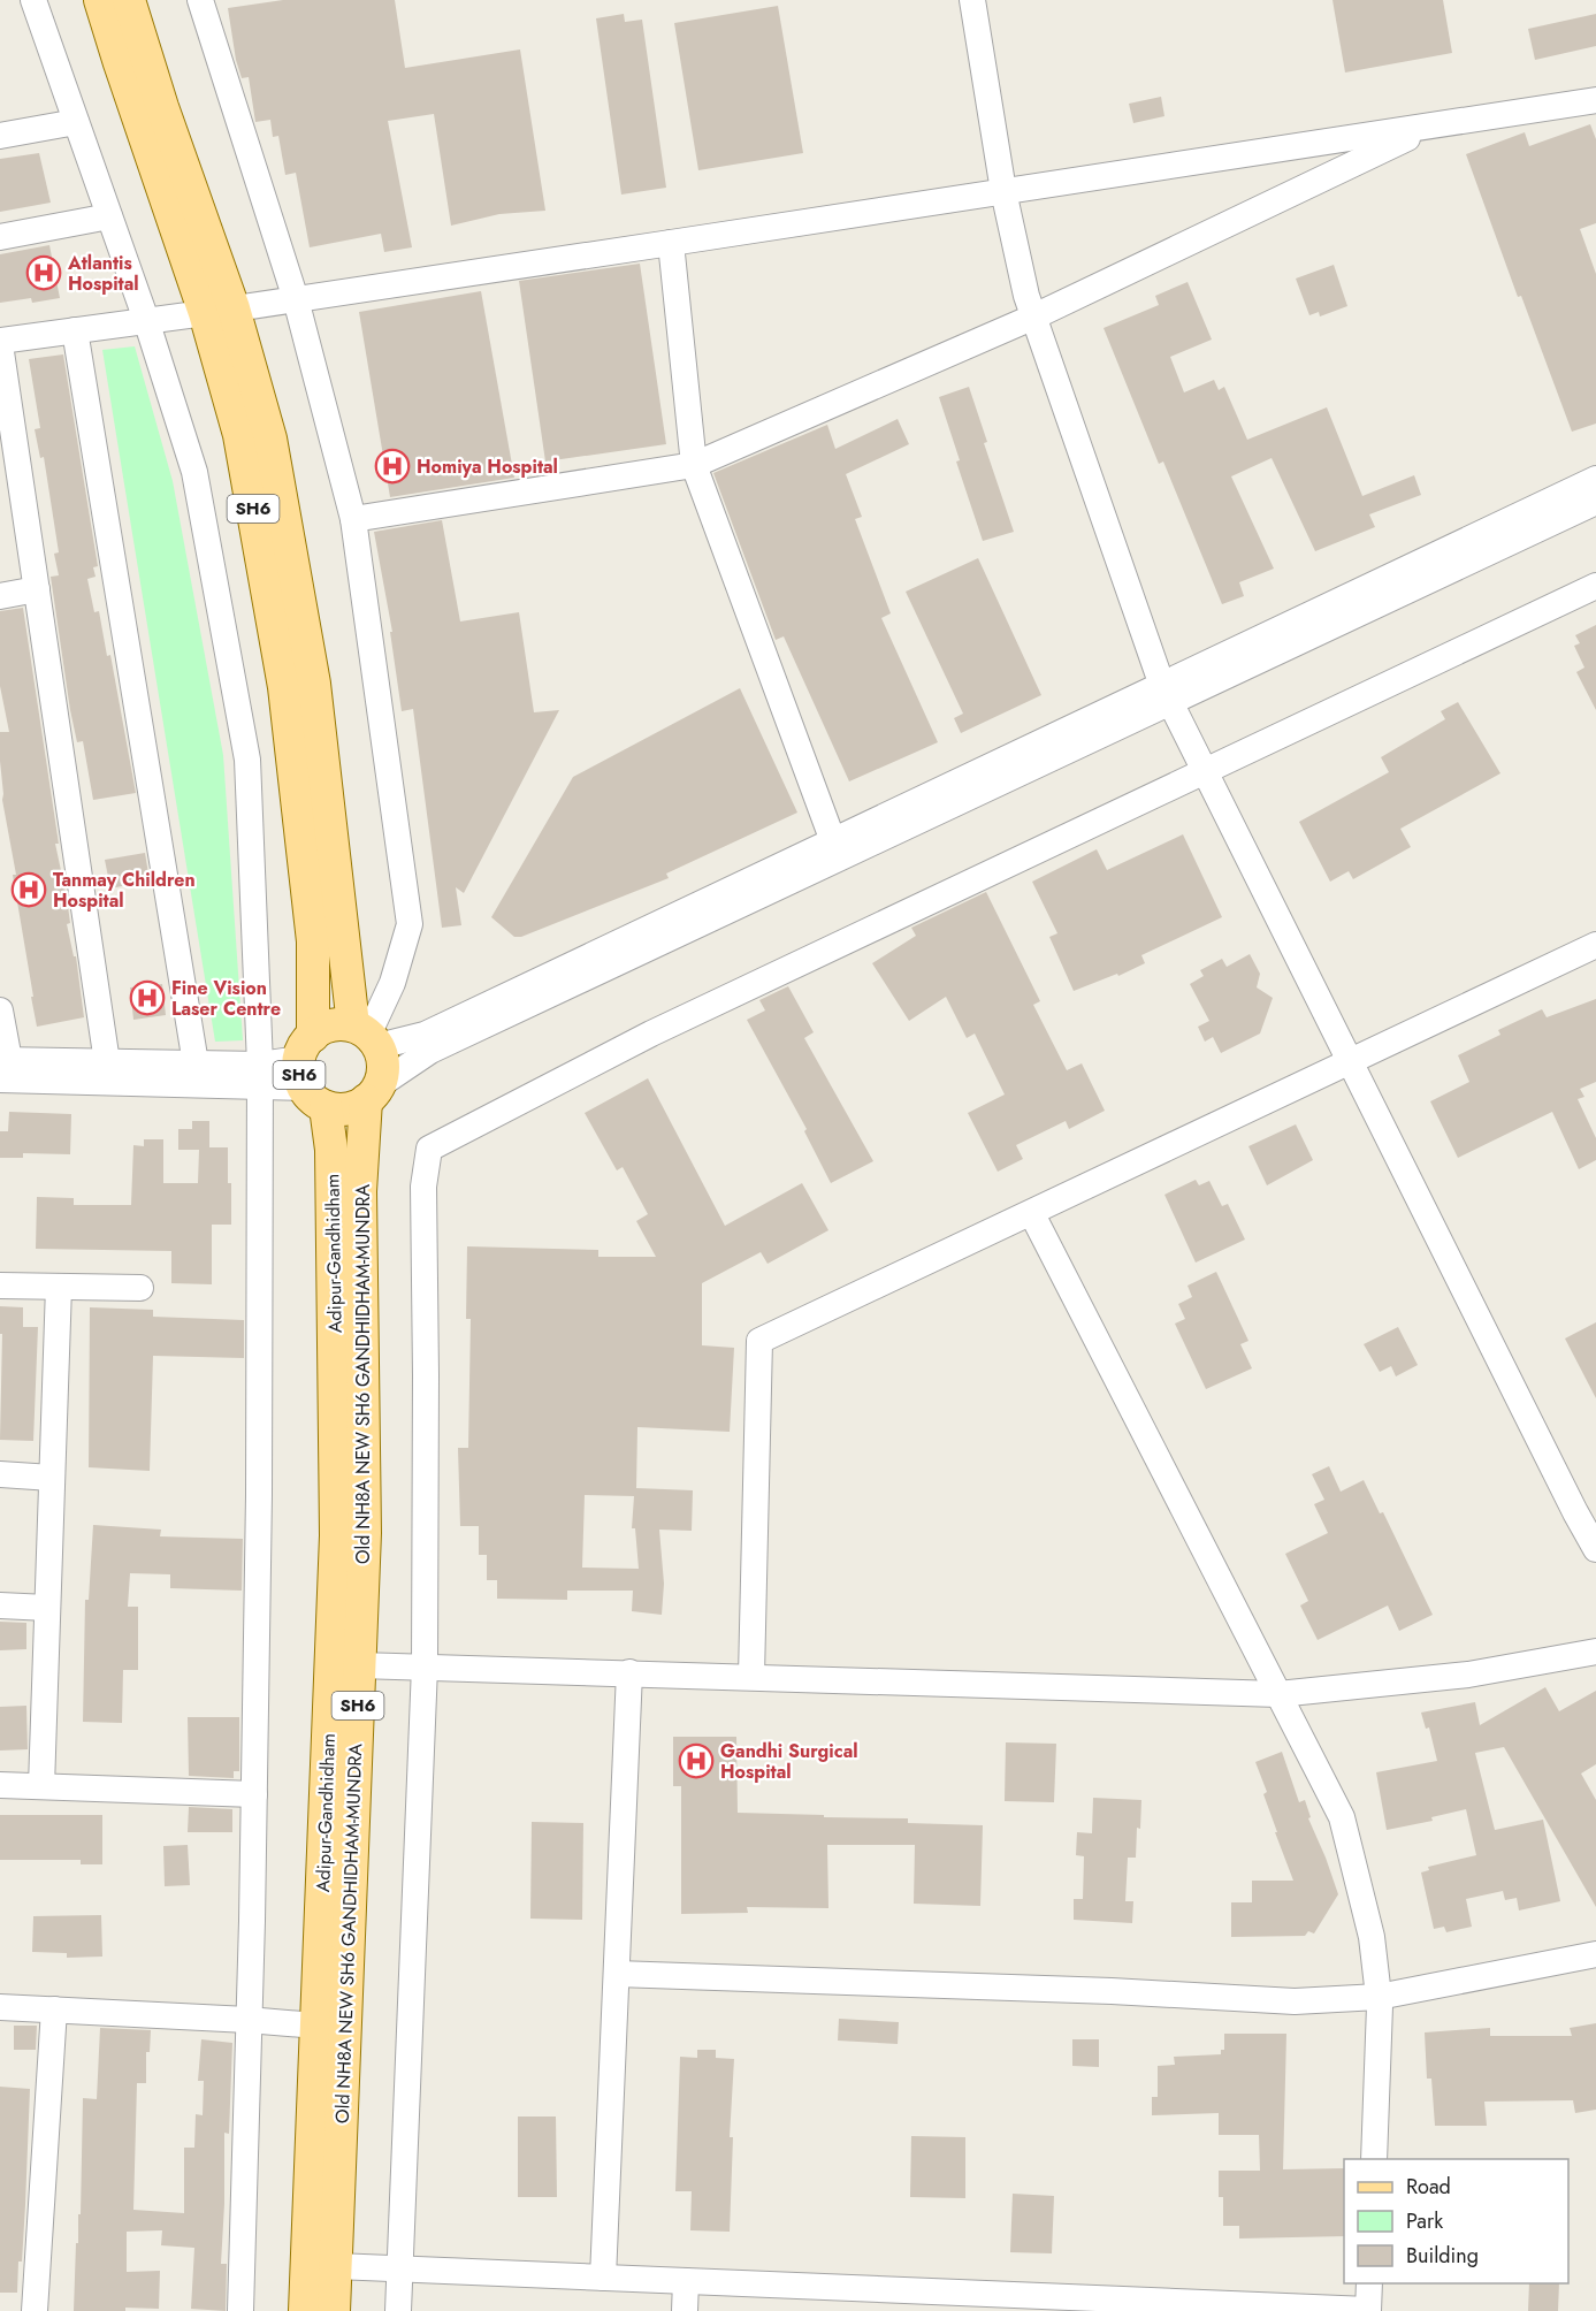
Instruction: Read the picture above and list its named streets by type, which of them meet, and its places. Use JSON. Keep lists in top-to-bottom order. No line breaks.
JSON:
{"streets":{"main road":["SH6","Adipur-Gandhidham","Old NH8A NEW SH6 GANDHIDHAM-MUNDRA"]},"crossings":[["SH6","Adipur-Gandhidham"],["SH6","Old NH8A NEW SH6 GANDHIDHAM-MUNDRA"],["Adipur-Gandhidham","Old NH8A NEW SH6 GANDHIDHAM-MUNDRA"]],"places":{"hospital":["Atlantis Hospital","Homiya Hospital","Tanmay Children Hospital","Fine Vision Laser Centre","Gandhi Surgical Hospital"]},"legend":["Road","Park","Building"]}
